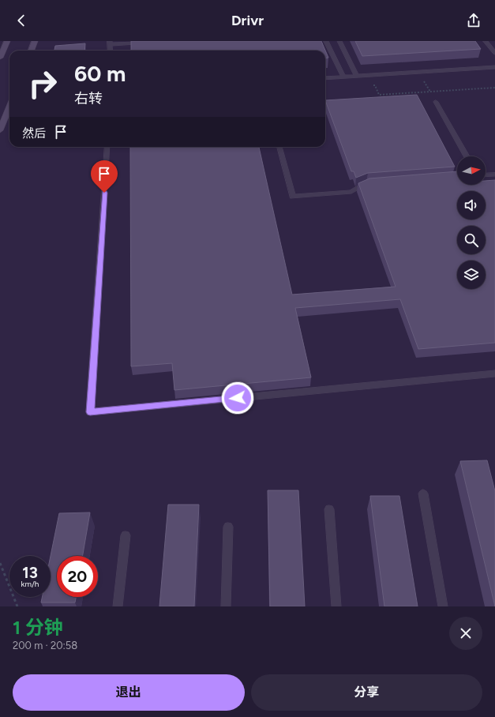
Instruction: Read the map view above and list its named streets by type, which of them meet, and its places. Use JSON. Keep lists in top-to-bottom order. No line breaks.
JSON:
{"north":"right","page":{"header":"Drivr","turn":["60 m","右转"],"then":"然后","speed":"13 km/h","limit":"20","heading":["1 分钟","200 m · 20:58"],"buttons":["退出","分享"]}}
